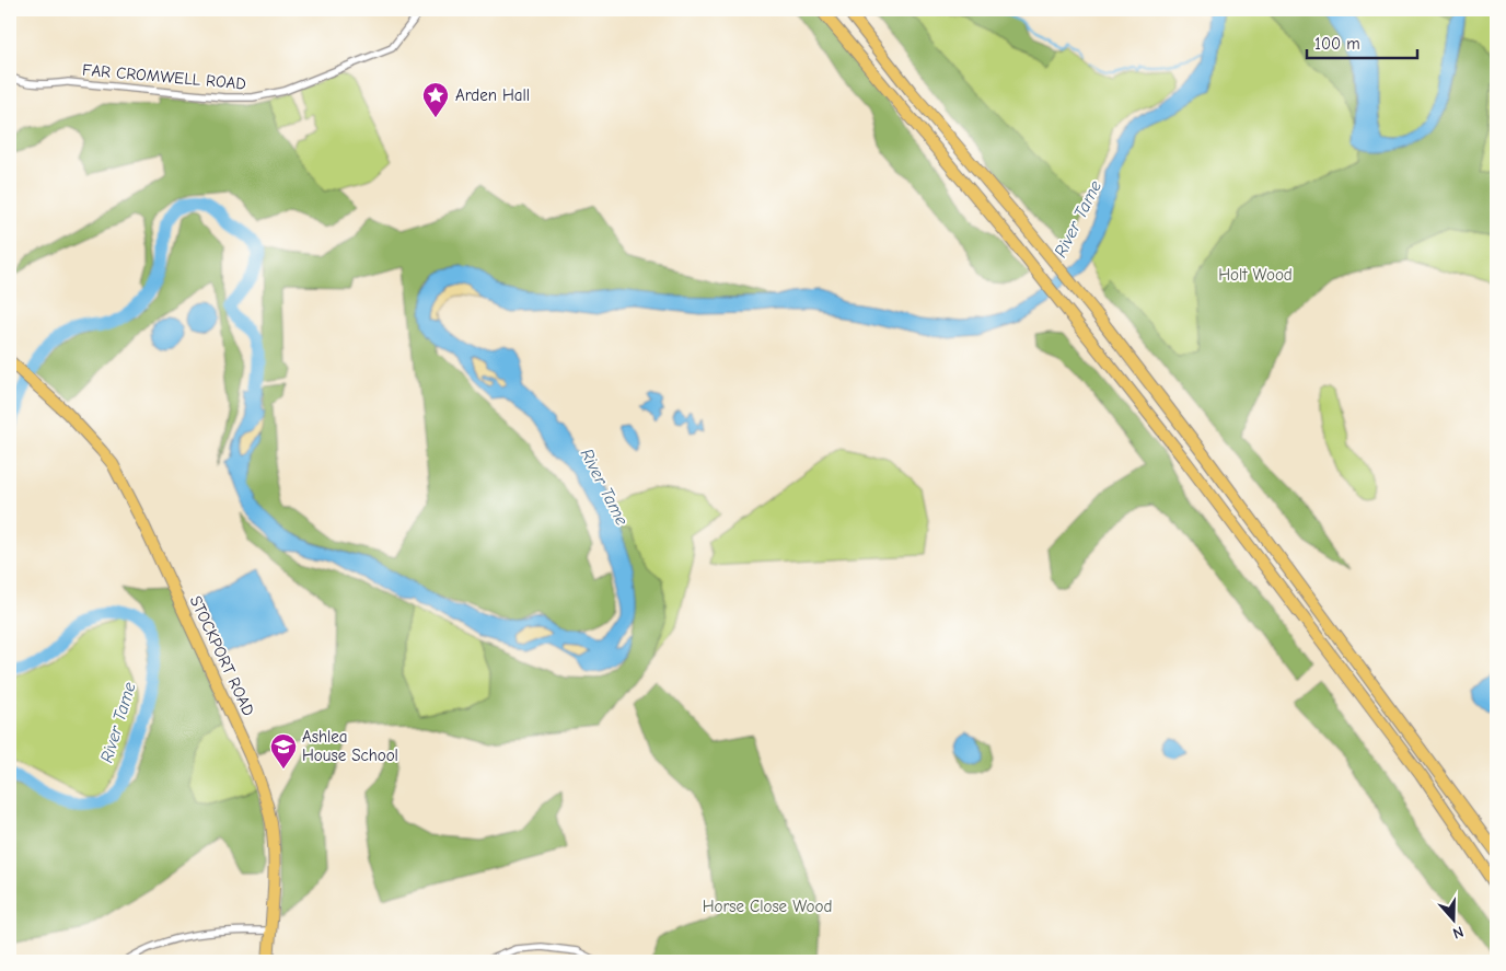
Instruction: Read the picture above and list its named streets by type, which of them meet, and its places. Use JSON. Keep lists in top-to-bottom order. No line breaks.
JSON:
{"streets":{"highway":["STOCKPORT ROAD"],"street":["FAR CROMWELL ROAD"]},"water":["River Tame"],"parks":["Holt Wood","Horse Close Wood"],"places":{"place":["Arden Hall"],"school or university":["Ashlea House School"]},"scale_bar":"100 m","north":"bottom"}
